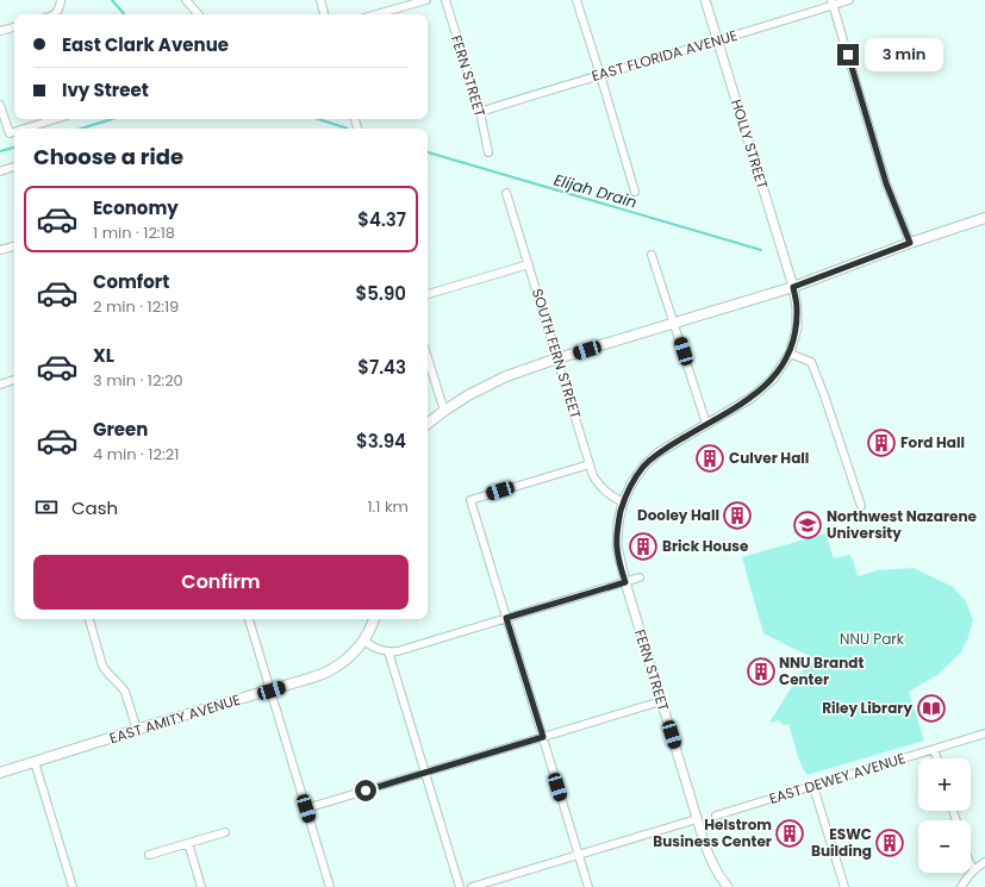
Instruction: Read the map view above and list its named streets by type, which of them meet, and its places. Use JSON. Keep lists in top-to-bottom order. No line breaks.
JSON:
{"streets":{"main road":["EAST AMITY AVENUE"],"street":["EAST FLORIDA AVENUE","FERN STREET","HOLLY STREET","SOUTH FERN STREET","EAST DEWEY AVENUE"]},"crossings":[["EAST FLORIDA AVENUE","FERN STREET"],["EAST FLORIDA AVENUE","HOLLY STREET"],["FERN STREET","HOLLY STREET"],["FERN STREET","SOUTH FERN STREET"]],"water":["Elijah Drain"],"parks":["NNU Park"],"places":{"building":["Ford Hall","Culver Hall","Dooley Hall","Brick House","NNU Brandt Center","Helstrom Business Center","ESWC Building"],"school or university":["Northwest Nazarene University"],"library":["Riley Library"]},"page":{"banner":["East Clark Avenue","Ivy Street"],"bubble":"3 min","heading":"Choose a ride","list":[{"name":"Economy","note":"1 min · 12:18","value":"$4.37"},{"name":"Comfort","note":"2 min · 12:19","value":"$5.90"},{"name":"XL","note":"3 min · 12:20","value":"$7.43"},{"name":"Green","note":"4 min · 12:21","value":"$3.94"}],"pay":["Cash","1.1 km"],"buttons":"Confirm","map_buttons":["+","−"]}}
